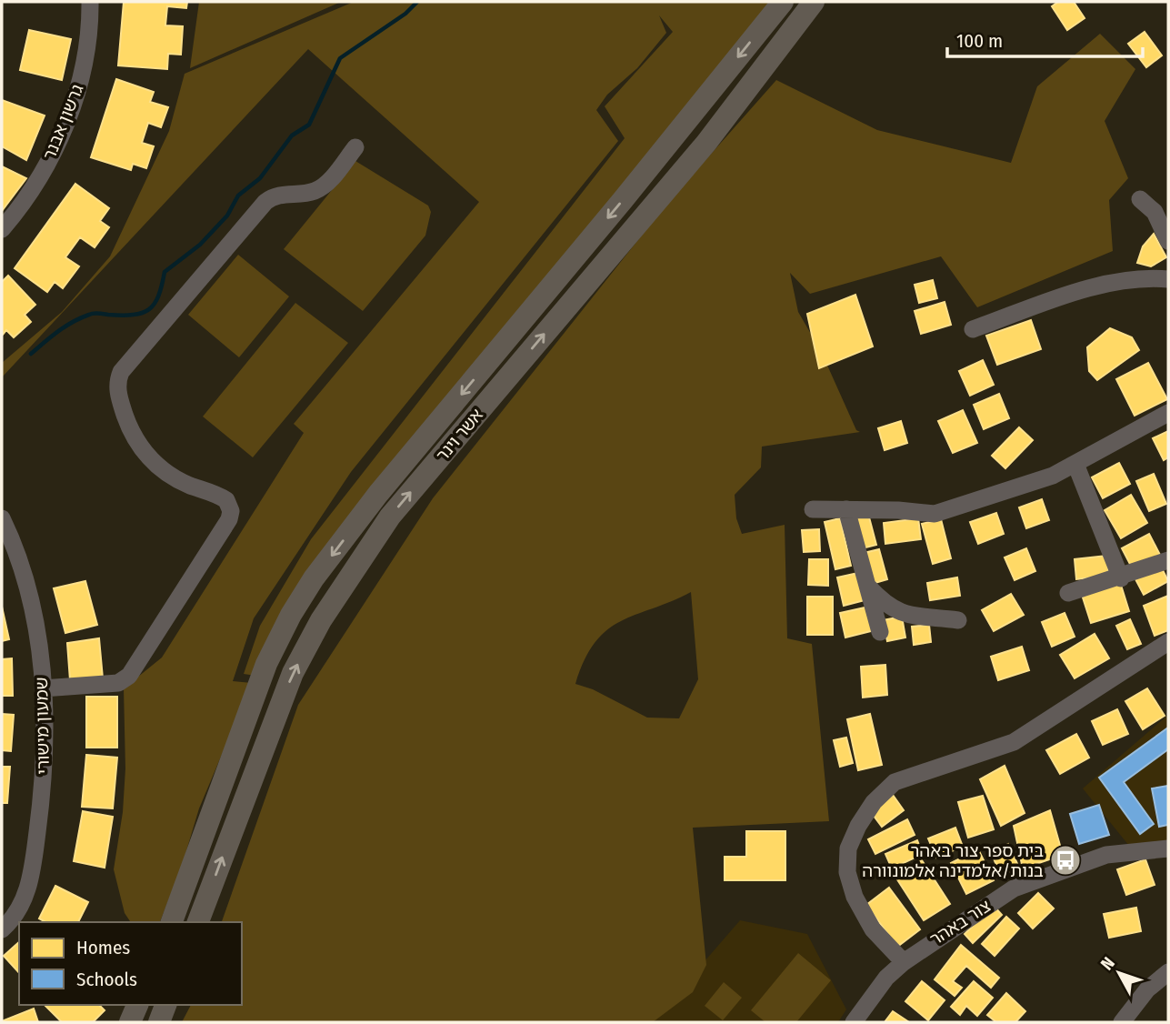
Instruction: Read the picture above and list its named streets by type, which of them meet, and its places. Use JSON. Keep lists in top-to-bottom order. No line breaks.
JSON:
{"streets":{"main road":["אשר וינר"],"street":["גרשון אבנר","שמעון מישורי","צור באהר"]},"places":{"bus stop":["בית ספר צור באהר בנות/אלמדינה אלמונוורה"]},"legend":["Homes","Schools"],"scale_bar":"100 m","north":"top left"}
